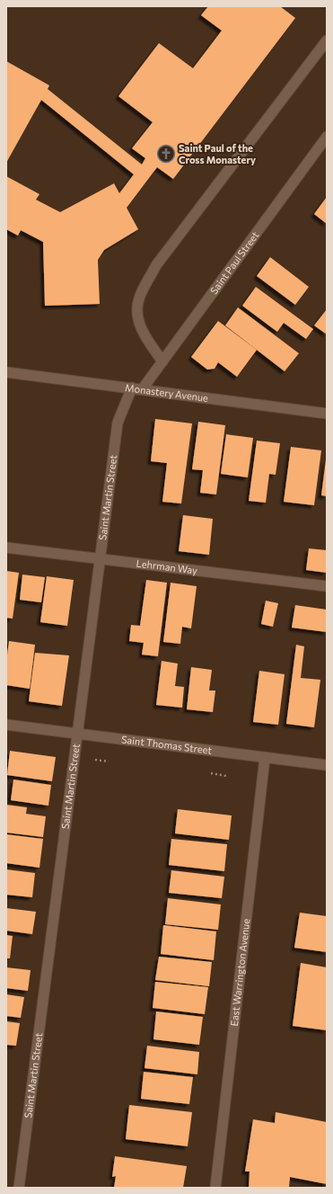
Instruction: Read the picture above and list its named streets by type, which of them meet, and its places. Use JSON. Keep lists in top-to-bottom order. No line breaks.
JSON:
{"streets":{"street":["Saint Paul Street","Monastery Avenue","Saint Martin Street","Lehrman Way","Saint Thomas Street","East Warrington Avenue"]},"crossings":[["Saint Paul Street","Monastery Avenue"],["Monastery Avenue","Saint Martin Street"],["Saint Martin Street","Lehrman Way"],["Saint Martin Street","Saint Thomas Street"],["Saint Thomas Street","East Warrington Avenue"]],"places":{"church":["Saint Paul of the Cross Monastery"]}}
